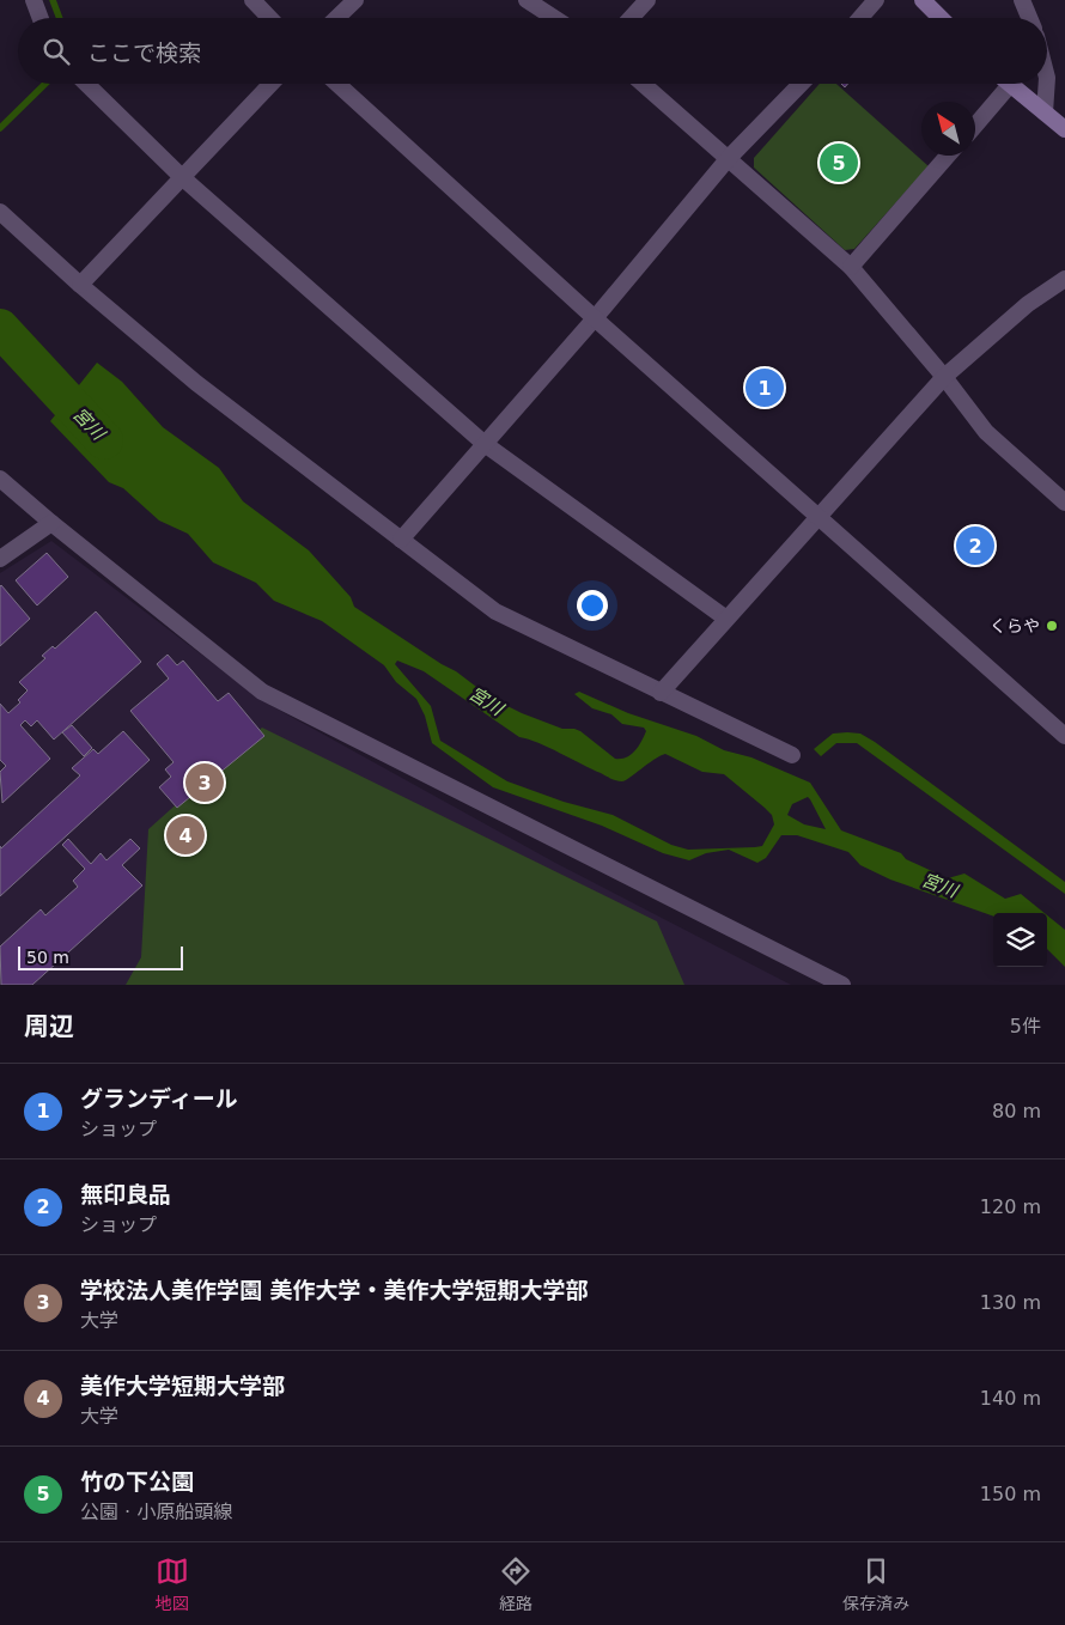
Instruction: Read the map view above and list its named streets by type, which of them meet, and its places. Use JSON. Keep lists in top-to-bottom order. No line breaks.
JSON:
{"water":["宮川"],"places":["くらや"],"scale_bar":"50 m","north":"top left","page":{"search":"ここで検索","pins":["5","1","2","3","4"],"scale":"50 m","heading":["周辺","5件"],"list":[{"mark":"1","name":"グランディール","note":"ショップ","value":"80 m"},{"mark":"2","name":"無印良品","note":"ショップ","value":"120 m"},{"mark":"3","name":"学校法人美作学園 美作大学・美作大学短期大学部","note":"大学","value":"130 m"},{"mark":"4","name":"美作大学短期大学部","note":"大学","value":"140 m"},{"mark":"5","name":"竹の下公園","note":"公園 · 小原船頭線","value":"150 m"}],"nav":["地図","経路","保存済み"]}}
